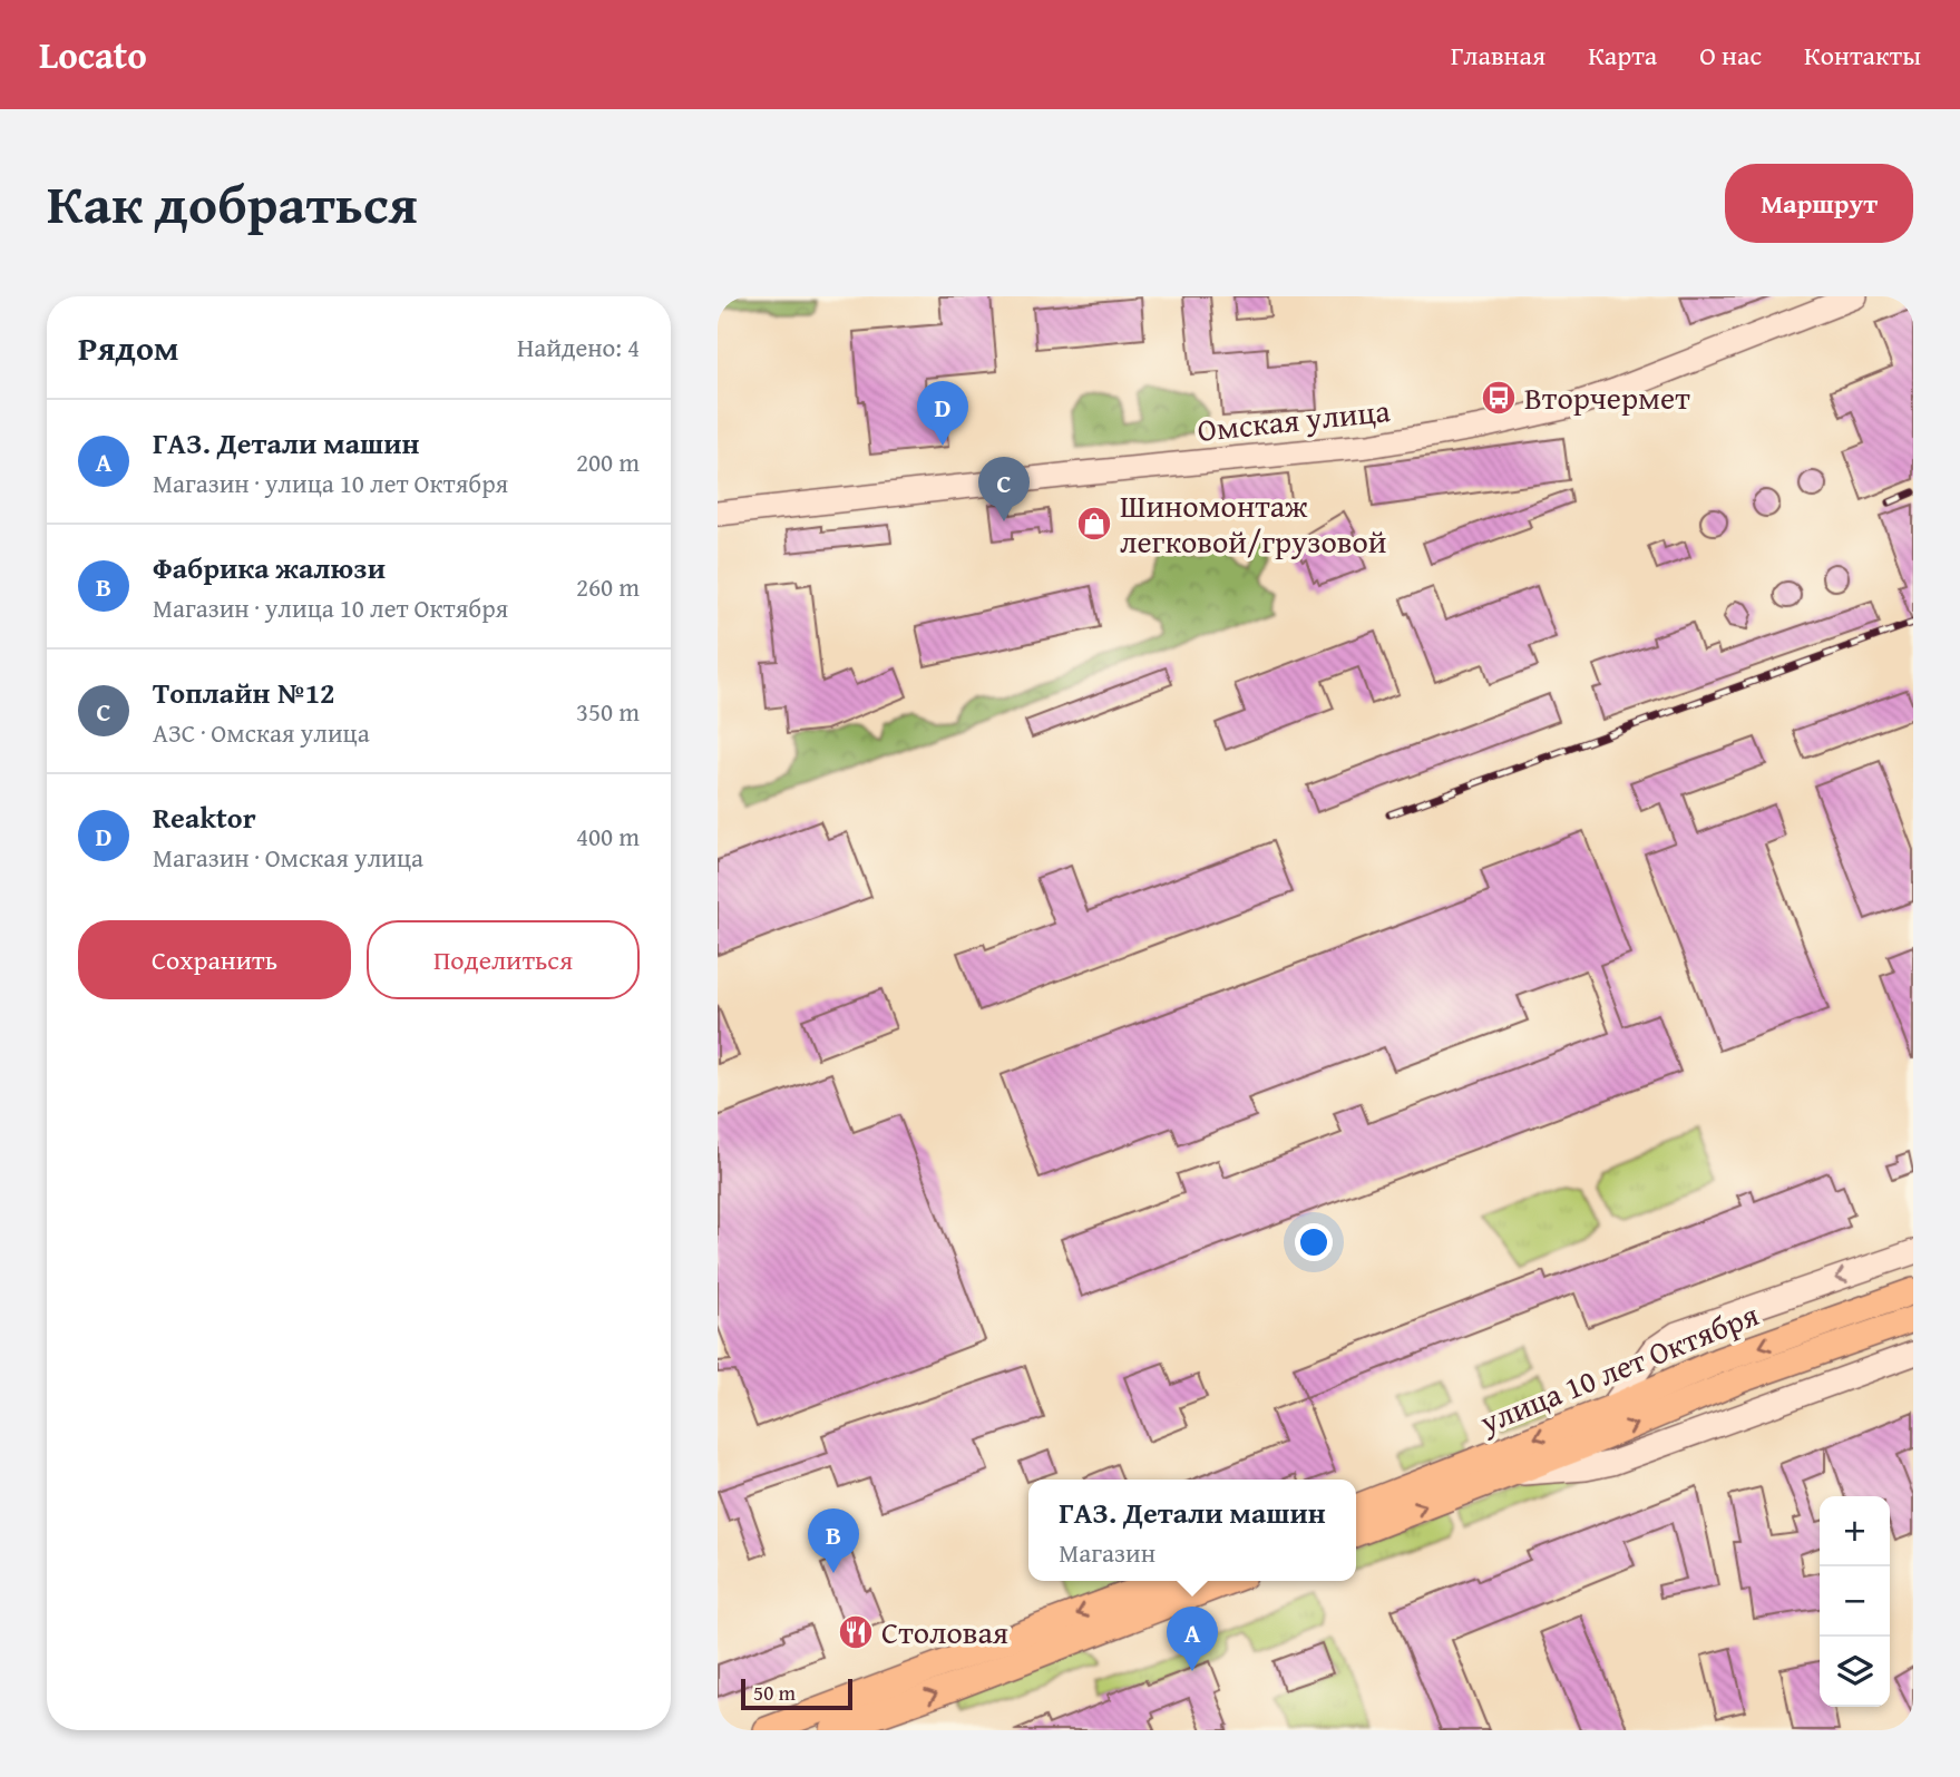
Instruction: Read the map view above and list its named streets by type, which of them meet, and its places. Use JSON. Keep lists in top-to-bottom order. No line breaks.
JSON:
{"streets":{"main road":["улица 10 лет Октября"],"street":["Омская улица"]},"places":{"bus stop":["Вторчермет"],"shop":["Шиномонтаж легковой/грузовой"],"restaurant":["Столовая"]},"scale_bar":"50 m","page":{"header":"Locato","nav":["Главная","Карта","О нас","Контакты"],"title":"Как добраться","buttons":["Маршрут",["Сохранить","Поделиться"]],"heading":["Рядом","Найдено: 4"],"pins":["D","C","B","A"],"list":[{"mark":"A","name":"ГАЗ. Детали машин","note":"Магазин · улица 10 лет Октября","value":"200 m"},{"mark":"B","name":"Фабрика жалюзи","note":"Магазин · улица 10 лет Октября","value":"260 m"},{"mark":"C","name":"Топлайн №12","note":"АЗС · Омская улица","value":"350 m"},{"mark":"D","name":"Reaktor","note":"Магазин · Омская улица","value":"400 m"}],"popup":["ГАЗ. Детали машин","Магазин"],"map_buttons":["+","−"],"scale":"50 m"}}
